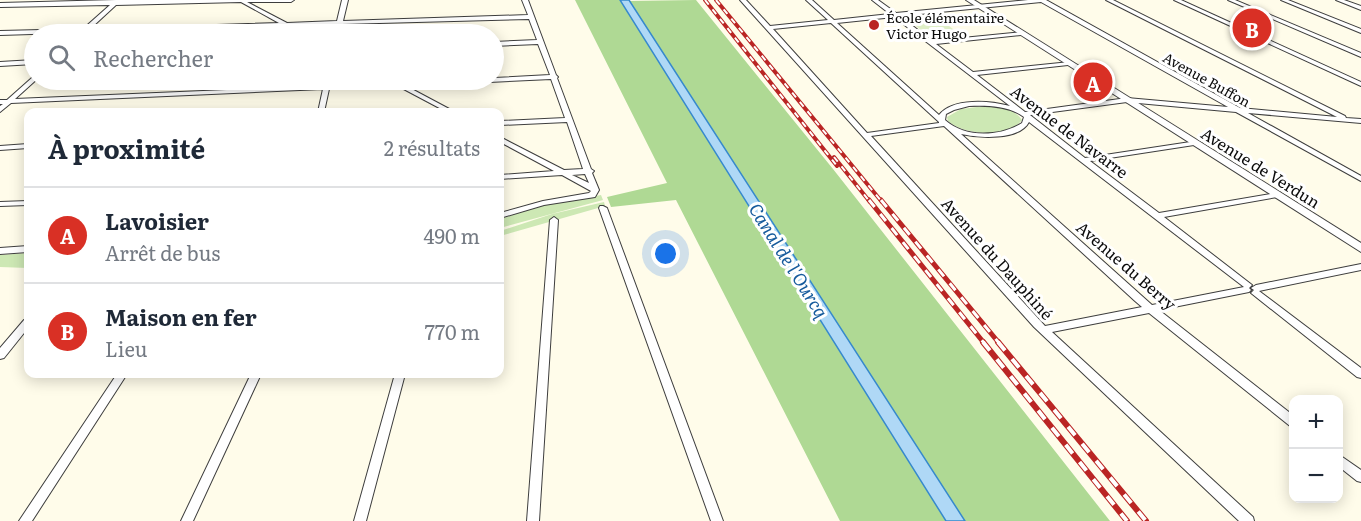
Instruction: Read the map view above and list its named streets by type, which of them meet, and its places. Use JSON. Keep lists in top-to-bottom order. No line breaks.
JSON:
{"streets":{"street":["Avenue Buffon","Avenue de Navarre","Avenue de Verdun","Avenue du Dauphiné","Avenue du Berry"]},"water":["Canal de l'Ourcq"],"places":["École élémentaire Victor Hugo"],"page":{"pins":["B","A"],"search":"Rechercher","heading":["À proximité","2 résultats"],"list":[{"mark":"A","name":"Lavoisier","note":"Arrêt de bus","value":"490 m"},{"mark":"B","name":"Maison en fer","note":"Lieu","value":"770 m"}],"map_buttons":["+","−"]}}
